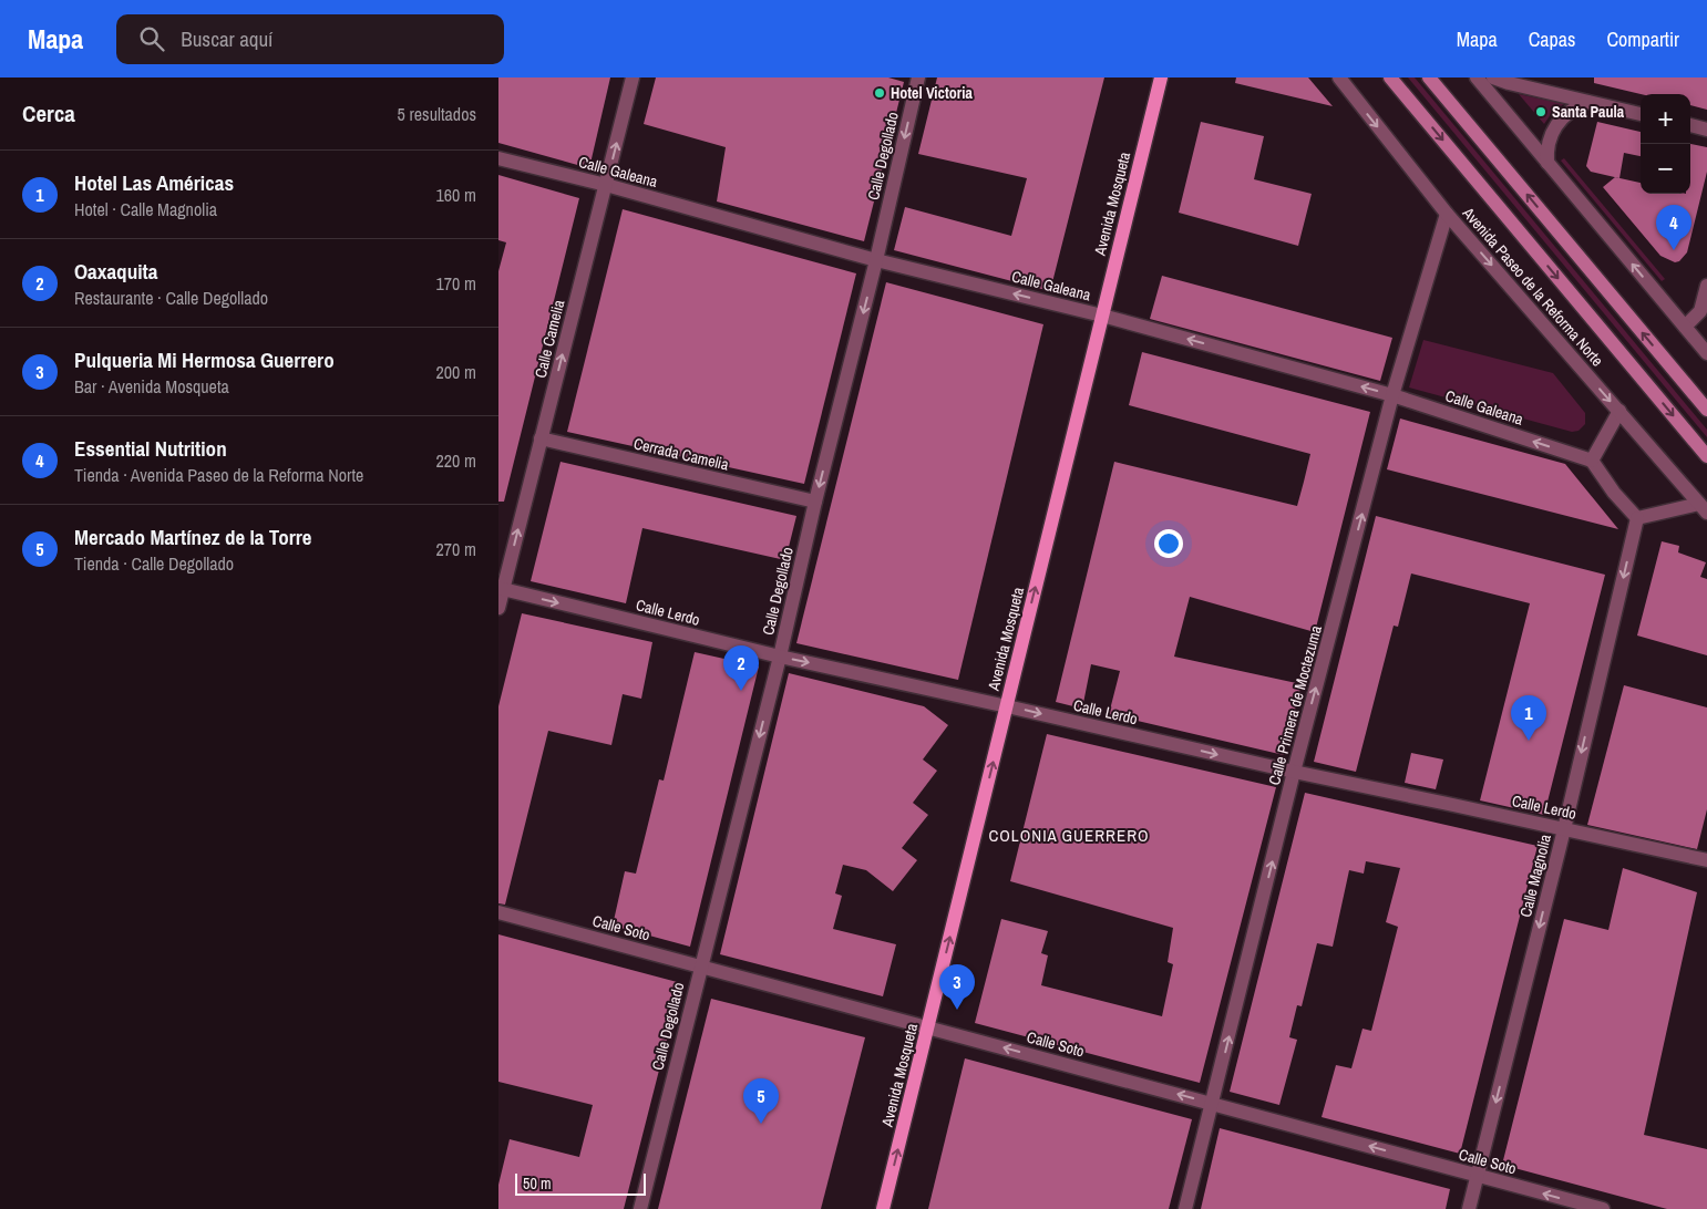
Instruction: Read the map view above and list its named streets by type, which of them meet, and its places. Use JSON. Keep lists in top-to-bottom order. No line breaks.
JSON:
{"streets":{"main road":["Avenida Mosqueta","Avenida Paseo de la Reforma Norte"],"street":["Calle Degollado","Calle Galeana","Calle Camelia","Cerrada Camelia","Calle Lerdo","Calle Primera de Moctezuma","Calle Magnolia","Calle Soto"]},"crossings":[["Calle Degollado","Calle Galeana"],["Calle Degollado","Cerrada Camelia"],["Calle Degollado","Calle Lerdo"],["Calle Degollado","Calle Soto"],["Calle Galeana","Avenida Mosqueta"],["Calle Galeana","Calle Camelia"],["Calle Galeana","Calle Primera de Moctezuma"],["Avenida Mosqueta","Calle Lerdo"],["Avenida Mosqueta","Calle Soto"],["Avenida Paseo de la Reforma Norte","Calle Primera de Moctezuma"],["Calle Camelia","Cerrada Camelia"],["Calle Camelia","Calle Lerdo"],["Calle Lerdo","Calle Primera de Moctezuma"],["Calle Lerdo","Calle Magnolia"],["Calle Primera de Moctezuma","Calle Soto"],["Calle Magnolia","Calle Soto"]],"one_way":["Calle Degollado","Calle Galeana","Avenida Mosqueta","Calle Camelia","Calle Lerdo","Calle Primera de Moctezuma","Calle Magnolia","Calle Soto"],"districts":["COLONIA GUERRERO"],"places":["Hotel Victoria","Santa Paula"],"scale_bar":"50 m","page":{"header":"Mapa","search":"Buscar aquí","nav":["Mapa","Capas","Compartir"],"heading":["Cerca","5 resultados"],"map_buttons":["+","−"],"list":[{"mark":"1","name":"Hotel Las Américas","note":"Hotel · Calle Magnolia","value":"160 m"},{"mark":"2","name":"Oaxaquita","note":"Restaurante · Calle Degollado","value":"170 m"},{"mark":"3","name":"Pulqueria Mi Hermosa Guerrero","note":"Bar · Avenida Mosqueta","value":"200 m"},{"mark":"4","name":"Essential Nutrition","note":"Tienda · Avenida Paseo de la Reforma Norte","value":"220 m"},{"mark":"5","name":"Mercado Martínez de la Torre","note":"Tienda · Calle Degollado","value":"270 m"}],"pins":["4","2","1","3","5"],"scale":"50 m"}}
